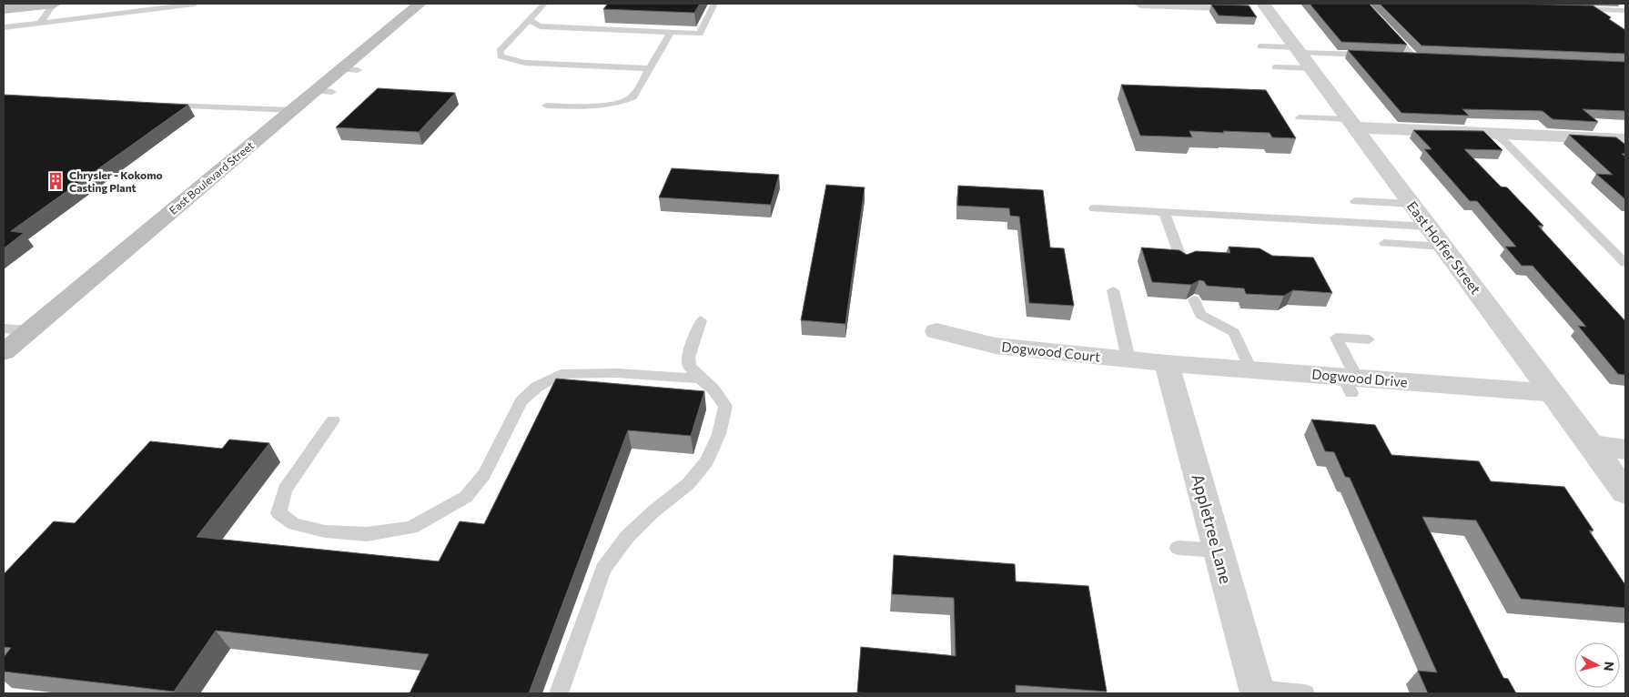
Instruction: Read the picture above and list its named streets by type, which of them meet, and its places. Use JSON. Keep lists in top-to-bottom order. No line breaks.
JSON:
{"streets":{"main road":["East Boulevard Street"],"street":["East Hoffer Street","Dogwood Court","Dogwood Drive","Appletree Lane"]},"crossings":[["East Hoffer Street","Dogwood Drive"],["Dogwood Court","Dogwood Drive"],["Dogwood Court","Appletree Lane"],["Dogwood Drive","Appletree Lane"]],"places":{"building":["Chrysler - Kokomo Casting Plant"]},"north":"right"}
